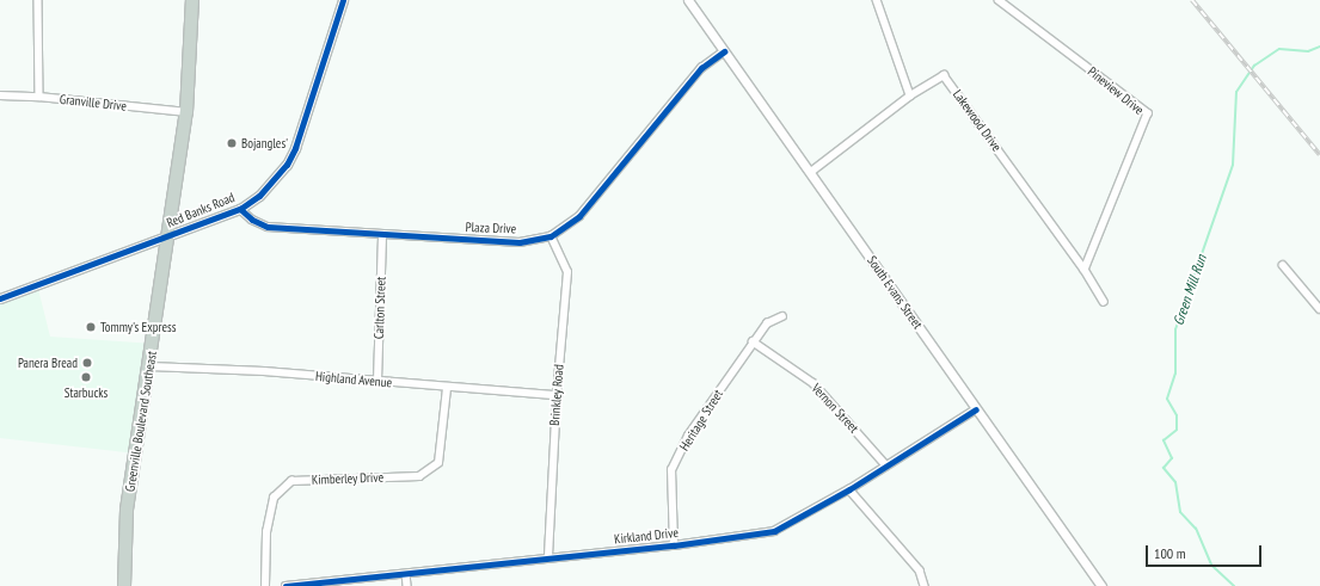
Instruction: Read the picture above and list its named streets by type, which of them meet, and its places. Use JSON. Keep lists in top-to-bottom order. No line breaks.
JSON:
{"streets":{"highway":["Greenville Boulevard Southeast"],"main road":["Red Banks Road","South Evans Street"],"street":["Pineview Drive","Granville Drive","Lakewood Drive","Plaza Drive","Carlton Street","Highland Avenue","Brinkley Road","Vernon Street","Heritage Street","Kimberley Drive","Kirkland Drive"]},"crossings":[["Pineview Drive","Lakewood Drive"],["Granville Drive","Greenville Boulevard Southeast"],["Lakewood Drive","South Evans Street"],["Red Banks Road","Plaza Drive"],["Red Banks Road","Greenville Boulevard Southeast"],["Plaza Drive","South Evans Street"],["Plaza Drive","Carlton Street"],["Plaza Drive","Brinkley Road"],["South Evans Street","Kirkland Drive"],["Carlton Street","Highland Avenue"],["Highland Avenue","Brinkley Road"],["Highland Avenue","Greenville Boulevard Southeast"],["Highland Avenue","Kimberley Drive"],["Brinkley Road","Kirkland Drive"],["Vernon Street","Heritage Street"],["Vernon Street","Kirkland Drive"],["Heritage Street","Kirkland Drive"]],"water":["Green Mill Run"],"places":["Bojangles'","Tommy's Express","Panera Bread","Starbucks"],"scale_bar":"100 m"}
